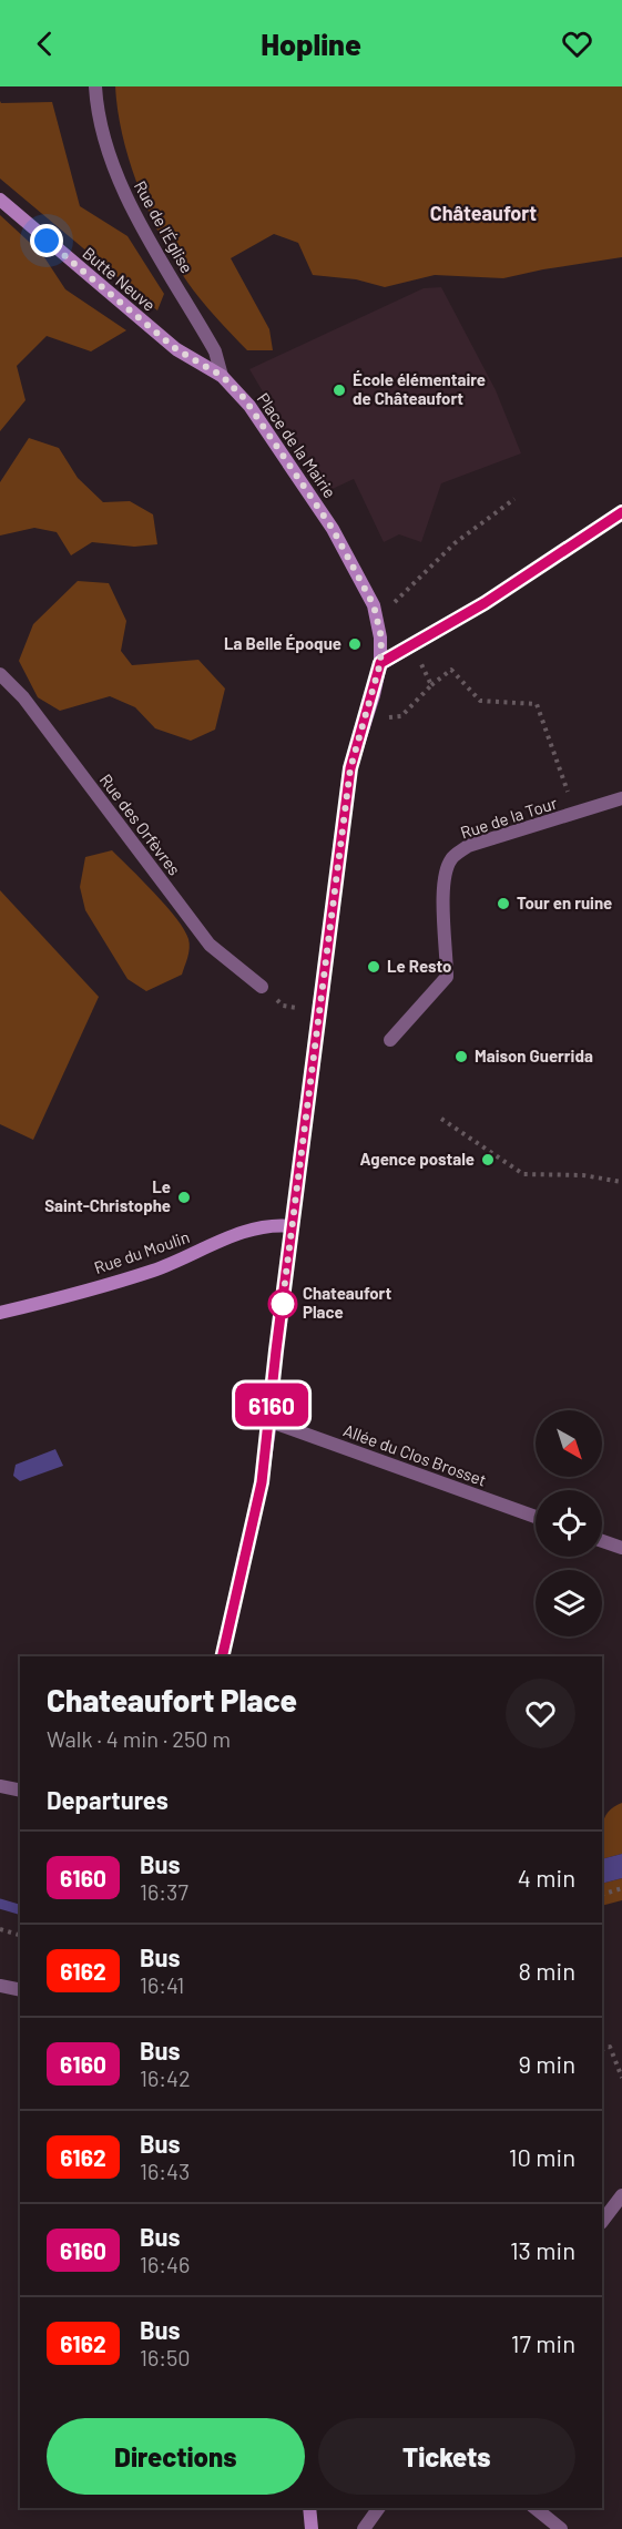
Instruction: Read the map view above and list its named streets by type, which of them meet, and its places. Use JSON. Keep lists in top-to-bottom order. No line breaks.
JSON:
{"streets":{"street":["Rue de l'Église","Butte Neuve","Place de la Mairie","Rue de la Tour","Rue des Orfèvres","Rue du Moulin","Allée du Clos Brosset"]},"crossings":[["Rue de l'Église","Butte Neuve"],["Rue de l'Église","Place de la Mairie"],["Butte Neuve","Place de la Mairie"],["Place de la Mairie","Rue du Moulin"],["Place de la Mairie","Allée du Clos Brosset"]],"districts":["Châteaufort"],"places":["École élémentaire de Châteaufort","La Belle Époque","Tour en ruine","Le Resto","Maison Guerrida","Agence postale","Le Saint-Christophe","Chateaufort Place"],"lines":["bus line 6160"],"north":"bottom right","page":{"header":"Hopline","on_map":"6160","heading":[["Chateaufort Place","Walk · 4 min · 250 m"],"Departures"],"list":[{"mark":"6160","name":"Bus","note":"16:37","value":"4 min"},{"mark":"6162","name":"Bus","note":"16:41","value":"8 min"},{"mark":"6160","name":"Bus","note":"16:42","value":"9 min"},{"mark":"6162","name":"Bus","note":"16:43","value":"10 min"},{"mark":"6160","name":"Bus","note":"16:46","value":"13 min"},{"mark":"6162","name":"Bus","note":"16:50","value":"17 min"}],"buttons":["Directions","Tickets"]}}
